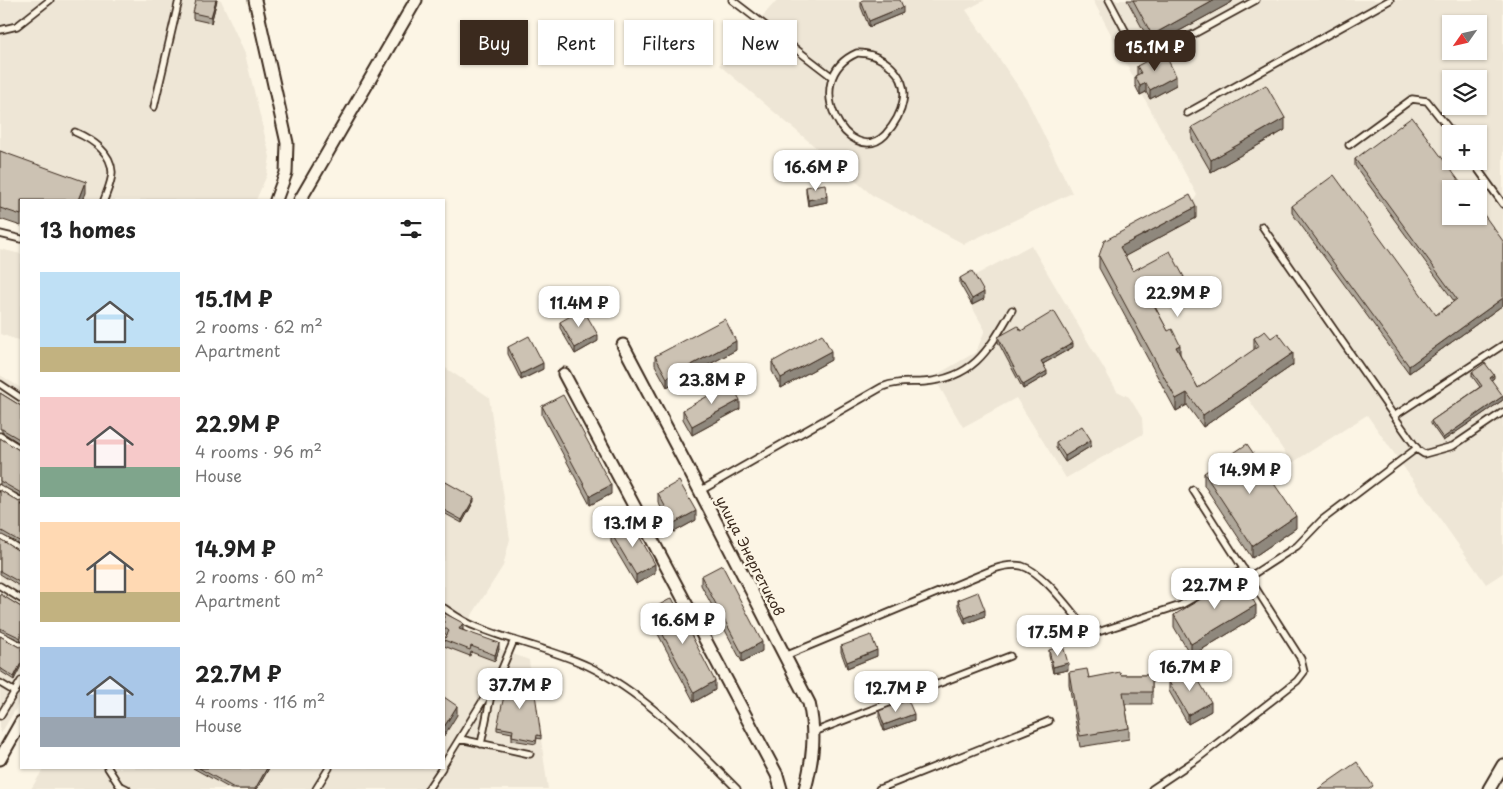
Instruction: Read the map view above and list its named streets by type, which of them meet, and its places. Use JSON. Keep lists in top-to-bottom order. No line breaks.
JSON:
{"streets":{"street":["улица Энергетиков"]},"north":"bottom left","page":{"map_buttons":["+","−"],"chip":["Buy","Rent","Filters","New"],"price":["15.1M ₽","16.6M ₽","22.9M ₽","11.4M ₽","23.8M ₽","14.9M ₽","13.1M ₽","22.7M ₽","16.6M ₽","17.5M ₽","16.7M ₽","37.7M ₽","12.7M ₽"],"heading":"13 homes","list":[{"name":"15.1M ₽","note":"2 rooms · 62 m² · Apartment"},{"name":"22.9M ₽","note":"4 rooms · 96 m² · House"},{"name":"14.9M ₽","note":"2 rooms · 60 m² · Apartment"},{"name":"22.7M ₽","note":"4 rooms · 116 m² · House"}]}}
